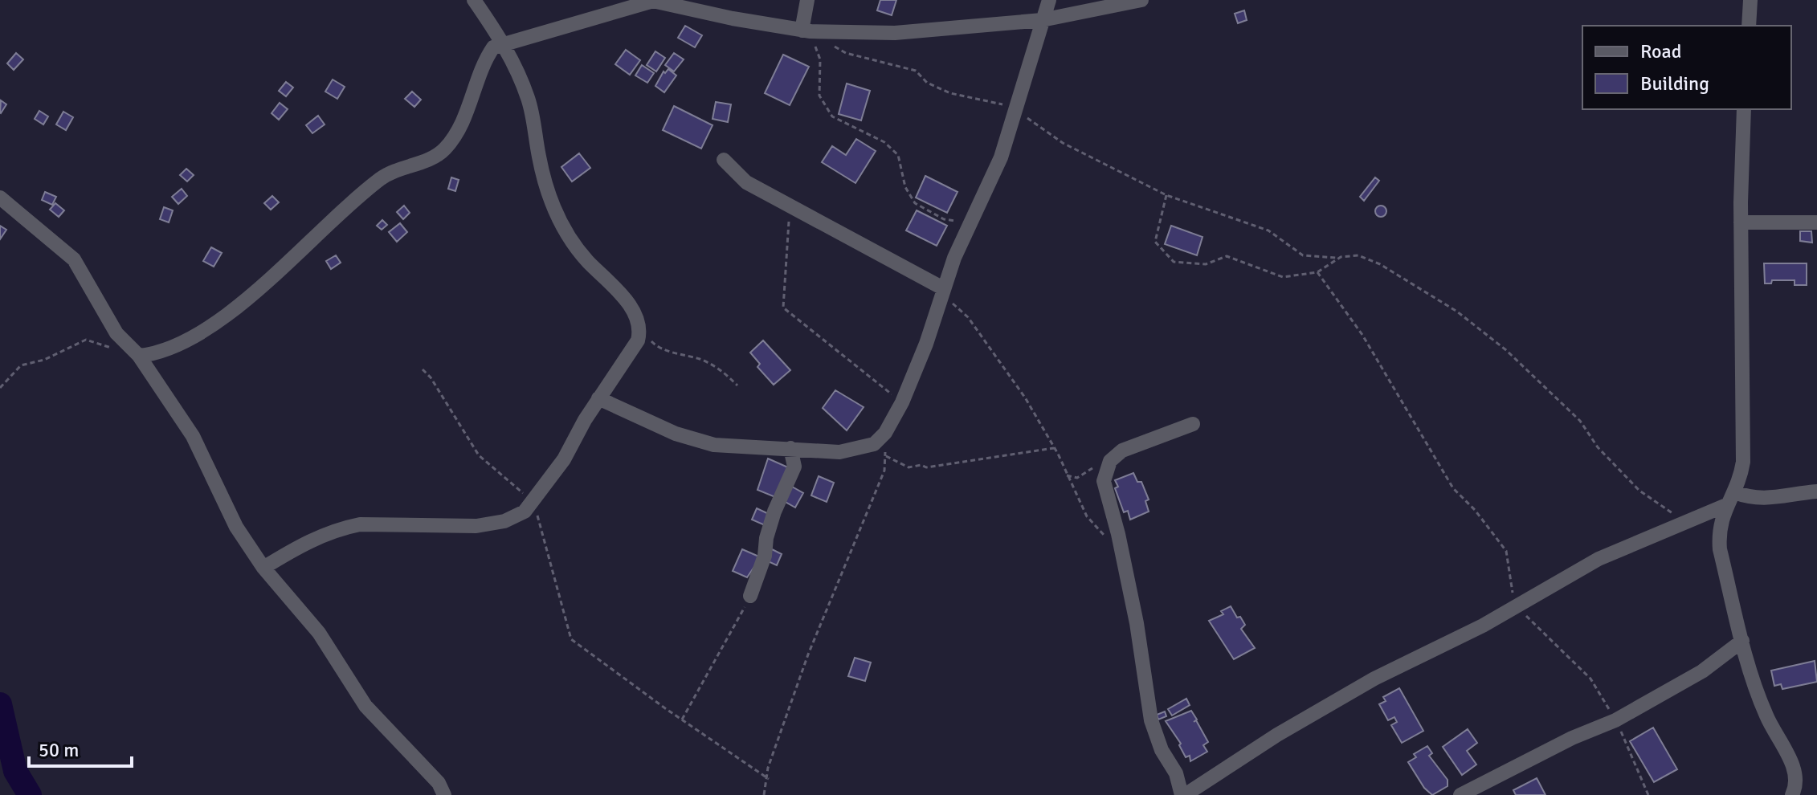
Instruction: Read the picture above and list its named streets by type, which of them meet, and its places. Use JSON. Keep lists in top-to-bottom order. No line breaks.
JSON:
{"legend":["Road","Building"],"scale_bar":"50 m"}
